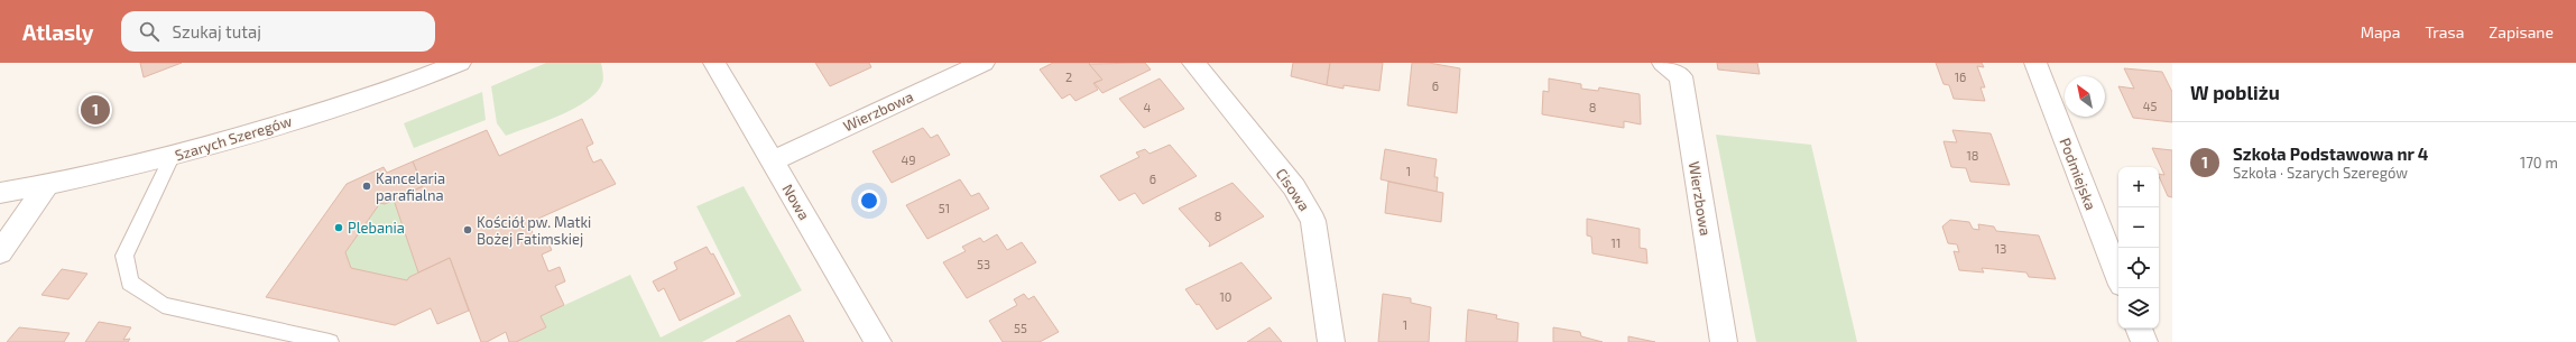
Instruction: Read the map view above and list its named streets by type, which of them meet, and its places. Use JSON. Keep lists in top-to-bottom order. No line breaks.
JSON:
{"streets":{"street":["Wierzbowa","Szarych Szeregów","Podmiejska","Cisowa","Nowa"]},"crossings":[["Wierzbowa","Nowa"]],"places":["Kancelaria parafialna","Plebania","Kościół pw. Matki Bożej Fatimskiej"],"house_numbers":["2","16","6","45","4","8","18","49","1","6","51","8","11","13","53","10","1","55"],"north":"top left","page":{"header":"Atlasly","search":"Szukaj tutaj","nav":["Mapa","Trasa","Zapisane"],"heading":"W pobliżu","pins":"1","list":[{"mark":"1","name":"Szkoła Podstawowa nr 4","note":"Szkoła · Szarych Szeregów","value":"170 m"}],"map_buttons":["+","−"]}}
